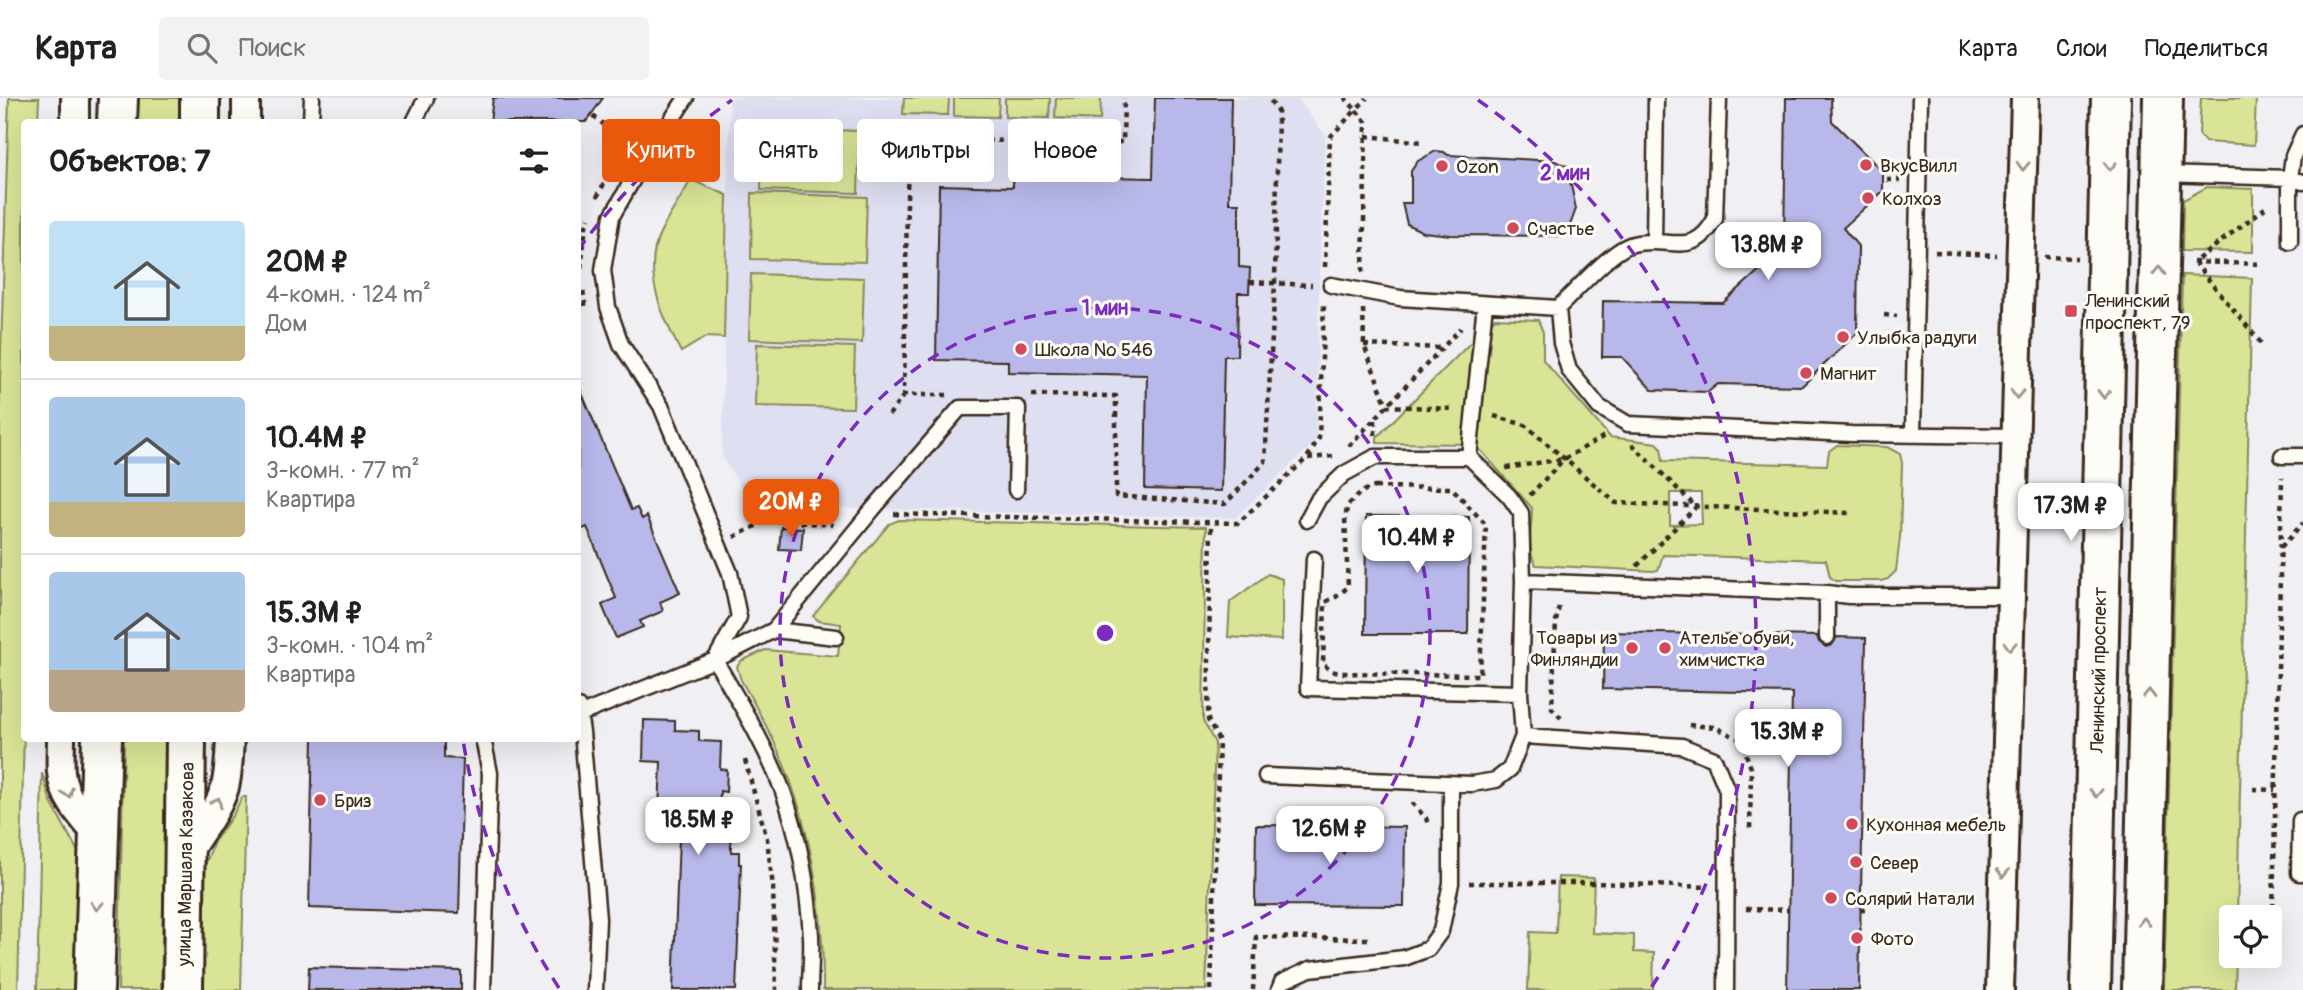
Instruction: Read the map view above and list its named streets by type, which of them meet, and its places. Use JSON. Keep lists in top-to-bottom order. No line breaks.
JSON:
{"streets":{"main road":["Ленинский проспект","улица Маршала Казакова"]},"places":{"other":["ВкусВилл","Ozon","Колхоз","Счастье","Улыбка радуги","Школа № 546","Магнит","Товары из Финляндии","Ателье обуви, химчистка","Бриз","Кухонная мебель","Север","Солярий Натали","Фото"],"transit":["Ленинский проспект, 79"]},"page":{"header":"Карта","search":"Поиск","nav":["Карта","Слои","Поделиться"],"chip":["Купить","Снять","Фильтры","Новое"],"heading":"Объектов: 7","list":[{"name":"20M ₽","note":"4-комн. · 124 m² · Дом"},{"name":"10.4M ₽","note":"3-комн. · 77 m² · Квартира"},{"name":"15.3M ₽","note":"3-комн. · 104 m² · Квартира"}],"price":["13.8M ₽","20M ₽","17.3M ₽","10.4M ₽","15.3M ₽","18.5M ₽","12.6M ₽"]},"rings":["2 мин","1 мин"]}
